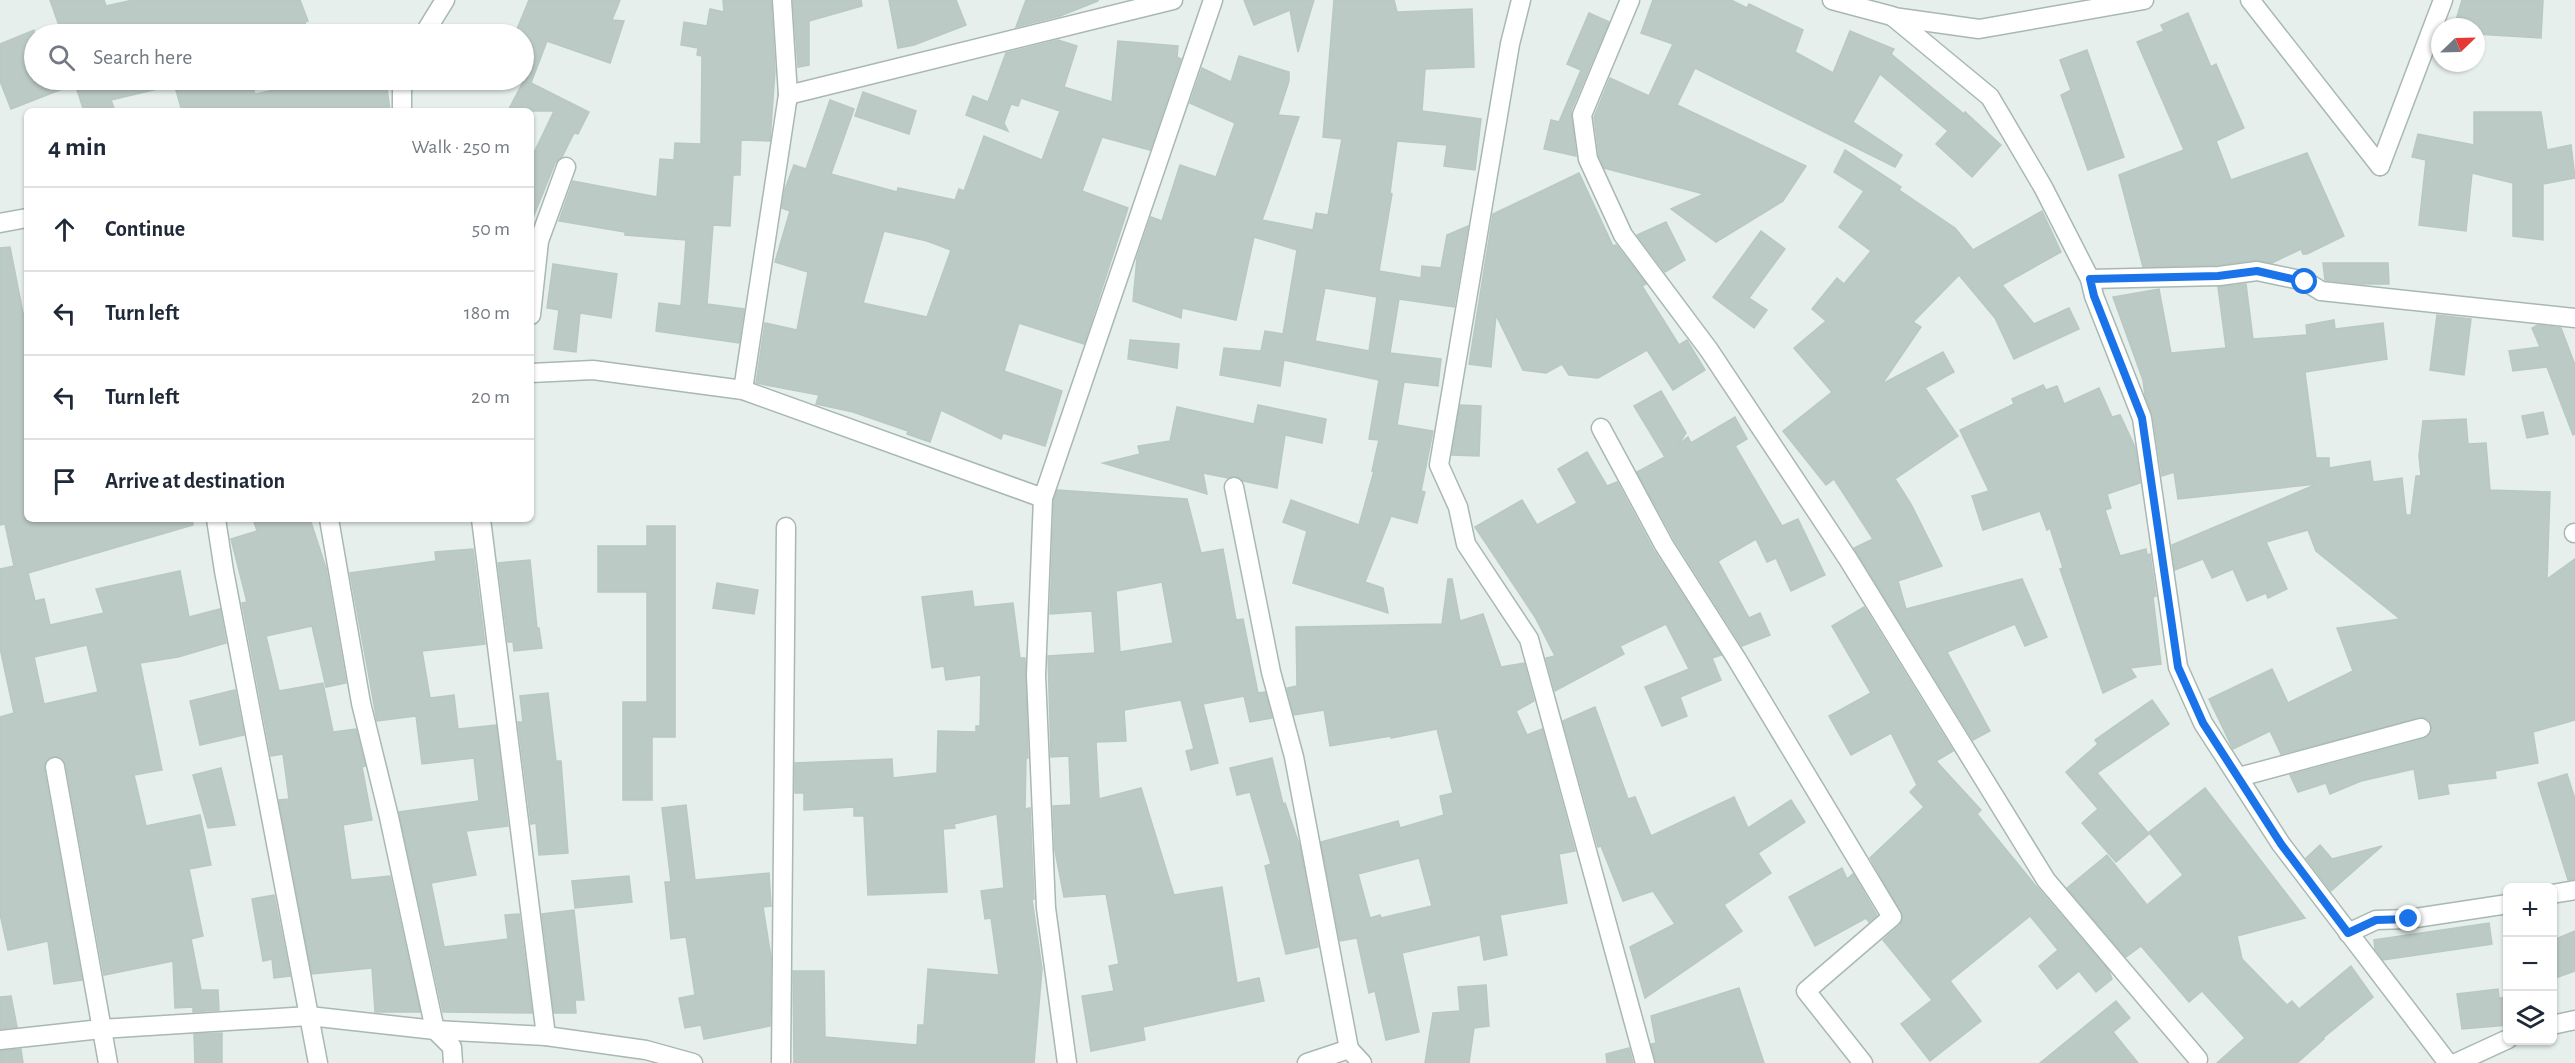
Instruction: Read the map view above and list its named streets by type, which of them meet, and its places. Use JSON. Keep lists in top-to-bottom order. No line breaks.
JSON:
{"north":"top right","page":{"search":"Search here","heading":["4 min","Walk · 250 m"],"list":[["Continue","50 m"],["Turn left","180 m"],["Turn left","20 m"],"Arrive at destination"],"map_buttons":["+","−"]}}
